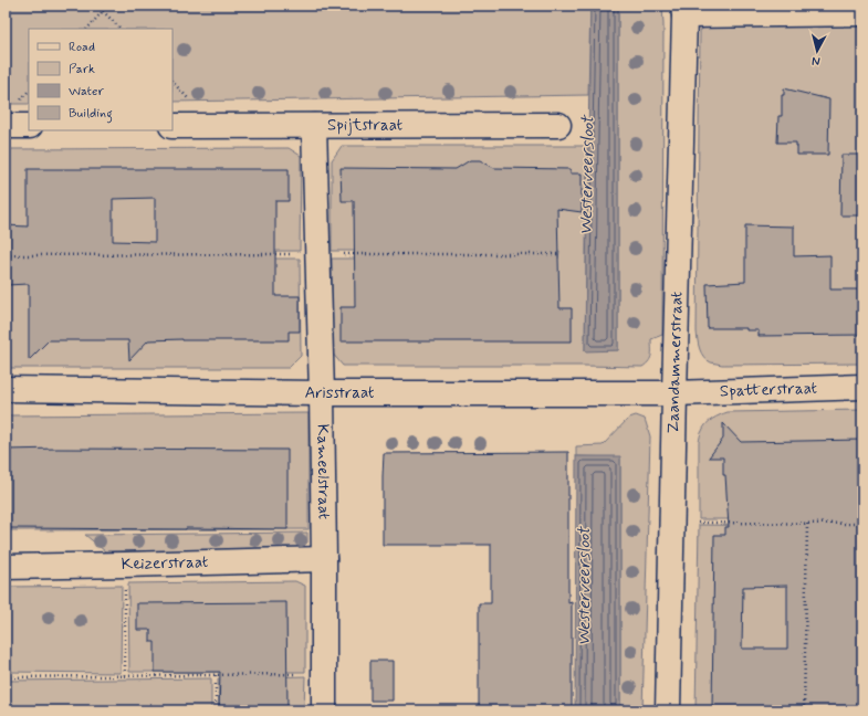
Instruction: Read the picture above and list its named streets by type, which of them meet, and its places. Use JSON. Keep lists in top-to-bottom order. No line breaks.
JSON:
{"streets":{"street":["Spijtstraat","Zaandammerstraat","Spatterstraat","Arisstraat","Kameelstraat","Keizerstraat"]},"crossings":[["Spijtstraat","Kameelstraat"],["Zaandammerstraat","Spatterstraat"],["Zaandammerstraat","Arisstraat"],["Spatterstraat","Arisstraat"],["Arisstraat","Kameelstraat"],["Kameelstraat","Keizerstraat"]],"water":["Westerveersloot"],"legend":["Road","Park","Water","Building"],"north":"bottom"}
